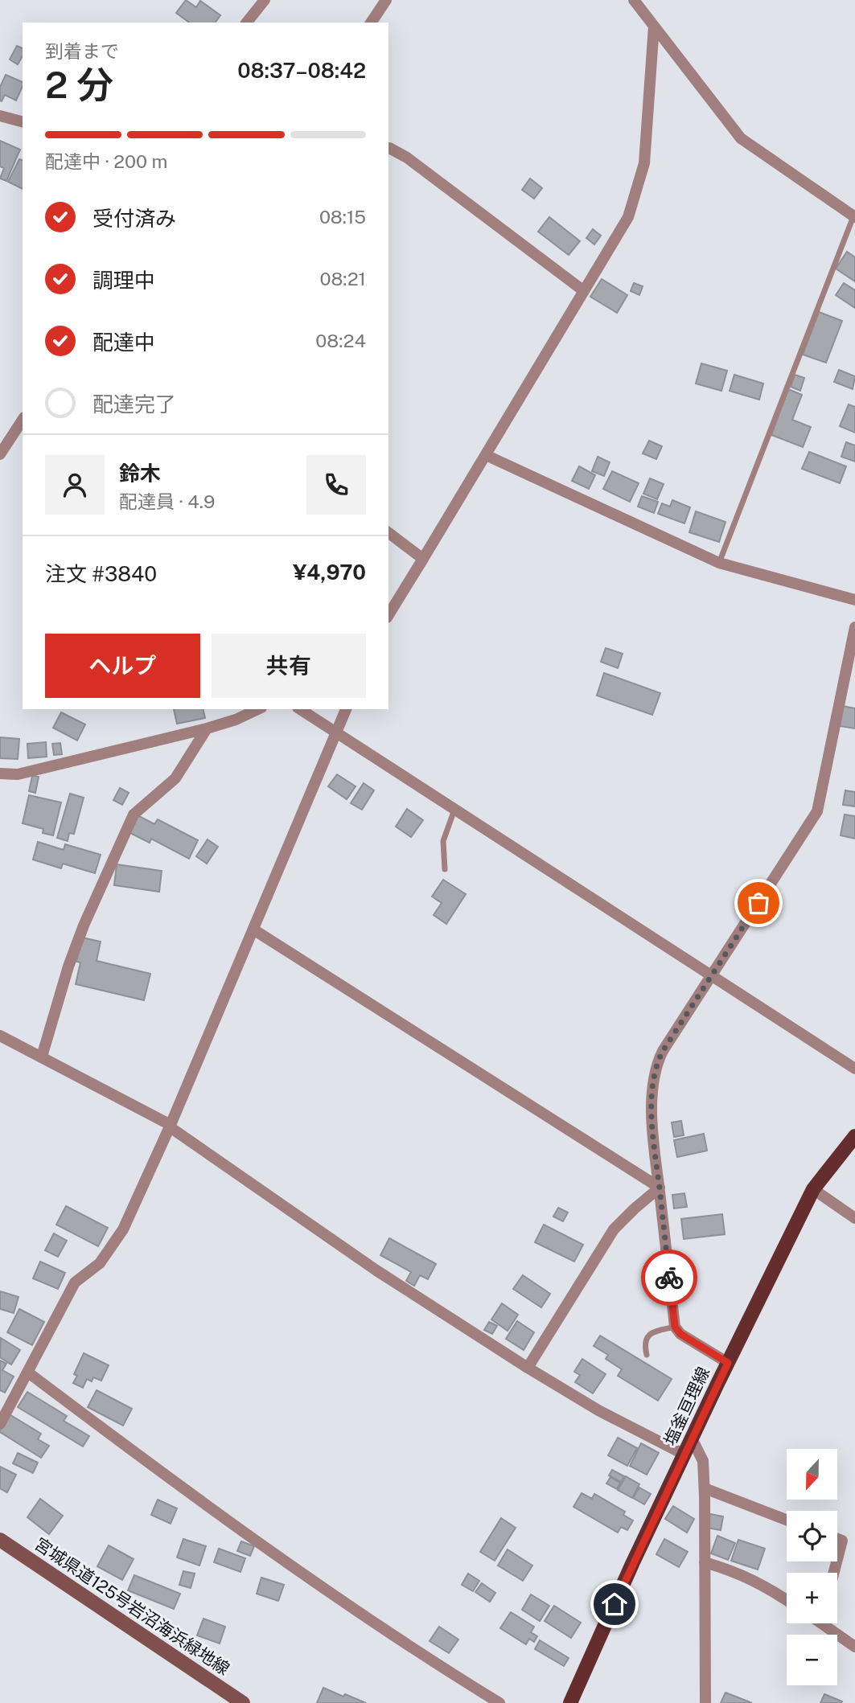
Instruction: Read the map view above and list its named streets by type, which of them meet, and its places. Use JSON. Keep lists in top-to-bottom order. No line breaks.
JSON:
{"streets":{"main road":["塩釜亘理線","宮城県道125号岩沼海浜緑地線"]},"north":"bottom","page":{"heading":["2 分","到着まで","08:37–08:42"],"panel":["鈴木","配達員 · 4.9","注文 #3840","¥4,970"],"bar":"配達中 · 200 m","list":[["受付済み","08:15"],["調理中","08:21"],["配達中","08:24"],"配達完了"],"buttons":["ヘルプ","共有"],"map_buttons":["+","−"]}}
